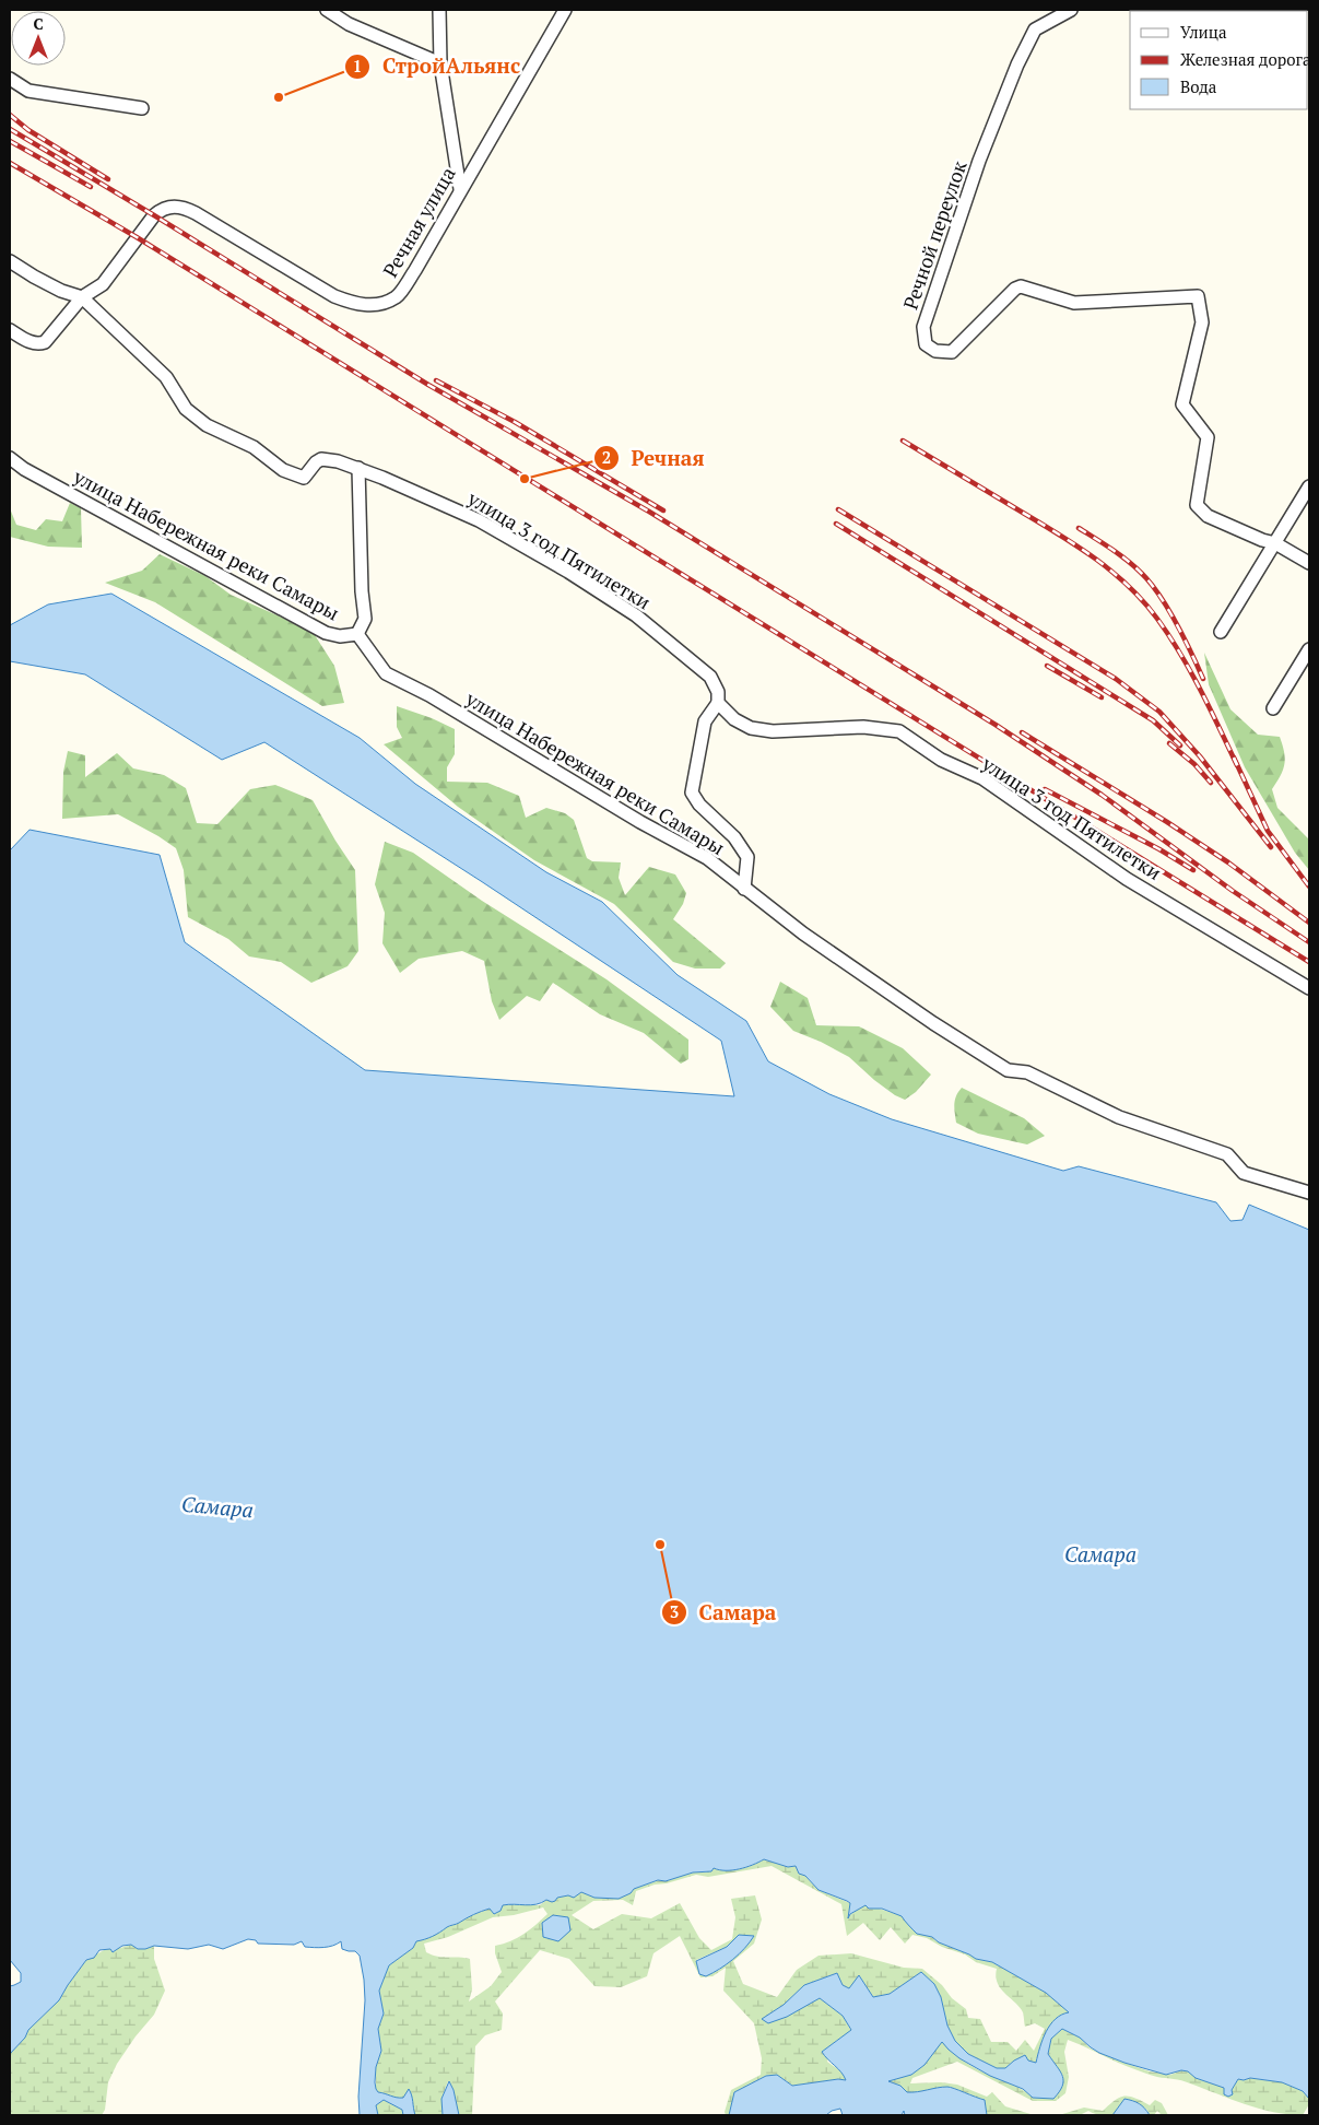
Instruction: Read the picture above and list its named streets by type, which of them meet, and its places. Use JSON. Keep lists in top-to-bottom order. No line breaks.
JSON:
{"streets":{"street":["Речная улица","Речной переулок","улица Набережная реки Самары","улица 3 год Пятилетки"]},"crossings":[["Речная улица","улица 3 год Пятилетки"]],"water":["Самара"],"places":["СтройАльянс","Речная","Самара"],"legend":["Улица","Железная дорога","Вода"],"north":"top"}
